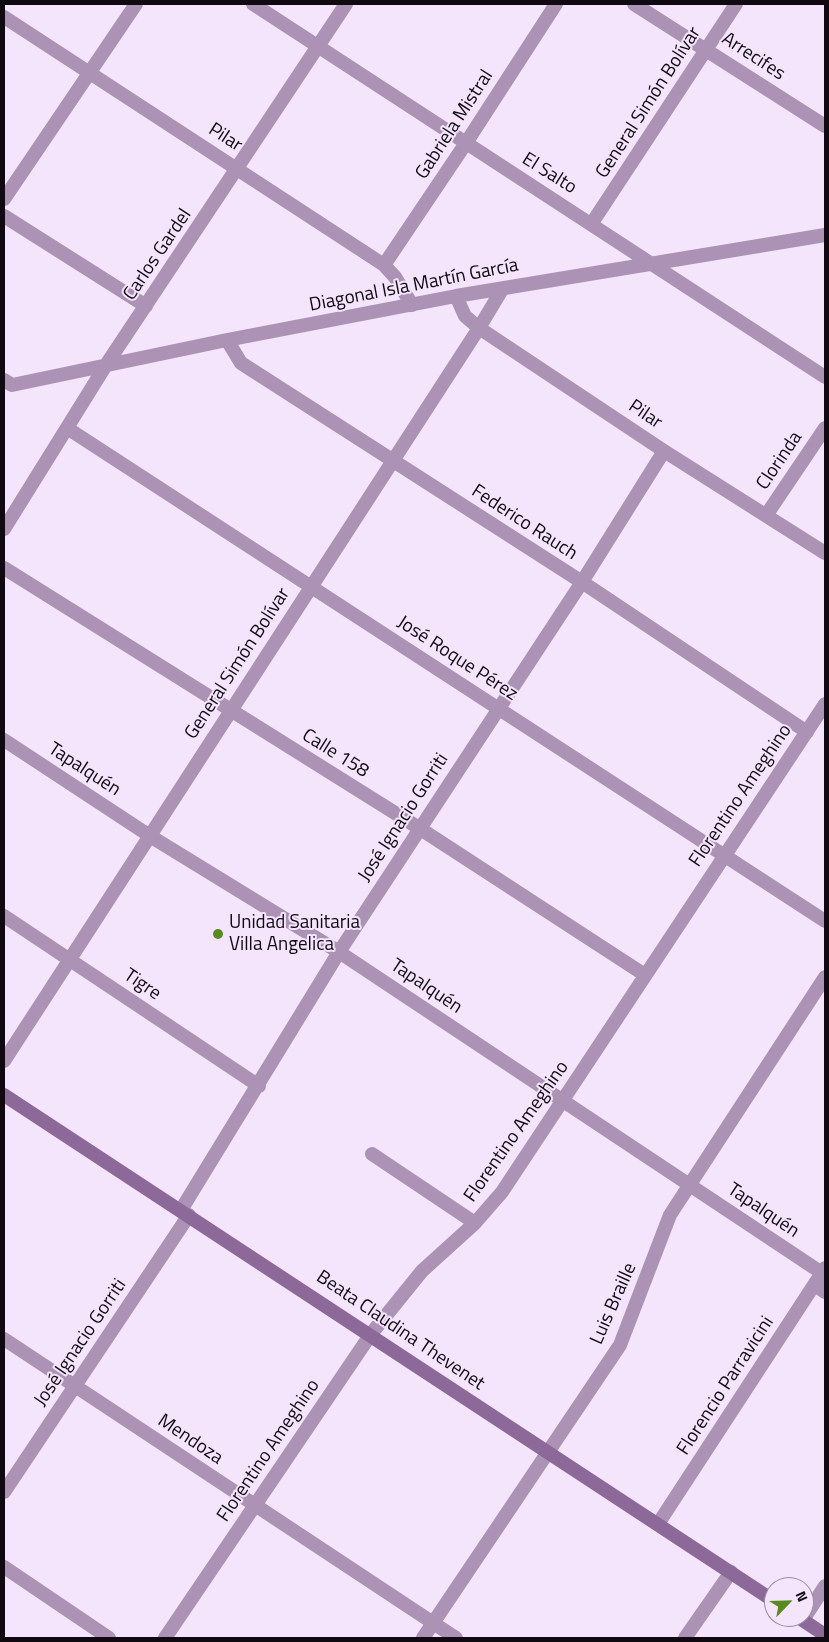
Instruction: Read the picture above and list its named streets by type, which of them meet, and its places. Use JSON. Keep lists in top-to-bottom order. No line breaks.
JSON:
{"streets":{"main road":["Beata Claudina Thevenet"],"street":["Arrecifes","General Simón Bolívar","Gabriela Mistral","Pilar","El Salto","Carlos Gardel","Diagonal Isla Martín García","Clorinda","Federico Rauch","José Roque Pérez","Calle 158","Tapalquén","Florentino Ameghino","José Ignacio Gorriti","Tigre","Luis Braille","Florencio Parravicini","Mendoza"]},"crossings":[["Arrecifes","General Simón Bolívar"],["General Simón Bolívar","Pilar"],["General Simón Bolívar","El Salto"],["General Simón Bolívar","Diagonal Isla Martín García"],["General Simón Bolívar","Federico Rauch"],["General Simón Bolívar","José Roque Pérez"],["General Simón Bolívar","Calle 158"],["General Simón Bolívar","Tapalquén"],["General Simón Bolívar","Tigre"],["Gabriela Mistral","Pilar"],["Gabriela Mistral","El Salto"],["Pilar","Carlos Gardel"],["Pilar","Diagonal Isla Martín García"],["Pilar","Clorinda"],["Pilar","José Ignacio Gorriti"],["El Salto","Carlos Gardel"],["El Salto","Diagonal Isla Martín García"],["Carlos Gardel","Diagonal Isla Martín García"],["Carlos Gardel","José Roque Pérez"],["Diagonal Isla Martín García","Federico Rauch"],["Federico Rauch","Florentino Ameghino"],["Federico Rauch","José Ignacio Gorriti"],["José Roque Pérez","Florentino Ameghino"],["José Roque Pérez","José Ignacio Gorriti"],["Calle 158","Florentino Ameghino"],["Calle 158","José Ignacio Gorriti"],["Tapalquén","Florentino Ameghino"],["Tapalquén","José Ignacio Gorriti"],["Tapalquén","Luis Braille"],["Tapalquén","Florencio Parravicini"],["Florentino Ameghino","Beata Claudina Thevenet"],["Florentino Ameghino","Mendoza"],["José Ignacio Gorriti","Tigre"],["José Ignacio Gorriti","Beata Claudina Thevenet"],["José Ignacio Gorriti","Mendoza"],["Luis Braille","Beata Claudina Thevenet"],["Luis Braille","Mendoza"],["Beata Claudina Thevenet","Florencio Parravicini"]],"places":["Unidad Sanitaria Villa Angelica"],"north":"top right"}
